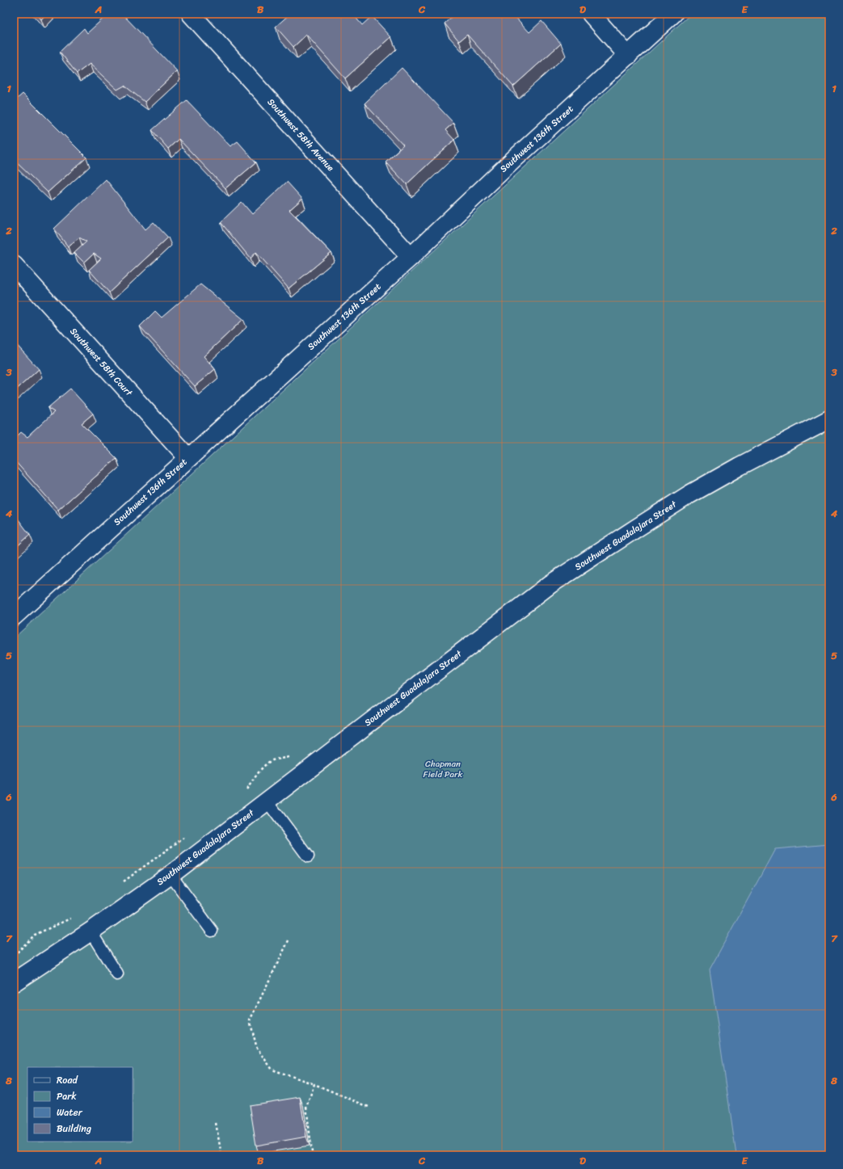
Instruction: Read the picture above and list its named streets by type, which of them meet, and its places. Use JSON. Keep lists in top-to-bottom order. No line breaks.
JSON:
{"streets":{"street":["Southwest 58th Avenue","Southwest 136th Street","Southwest 58th Court","Southwest Guadalajara Street"]},"crossings":[["Southwest 58th Avenue","Southwest 136th Street"],["Southwest 136th Street","Southwest 58th Court"]],"parks":["Chapman Field Park"],"legend":["Road","Park","Water","Building"],"grid":{"columns":["A","B","C","D","E"],"rows":["1","2","3","4","5","6","7","8"]}}
